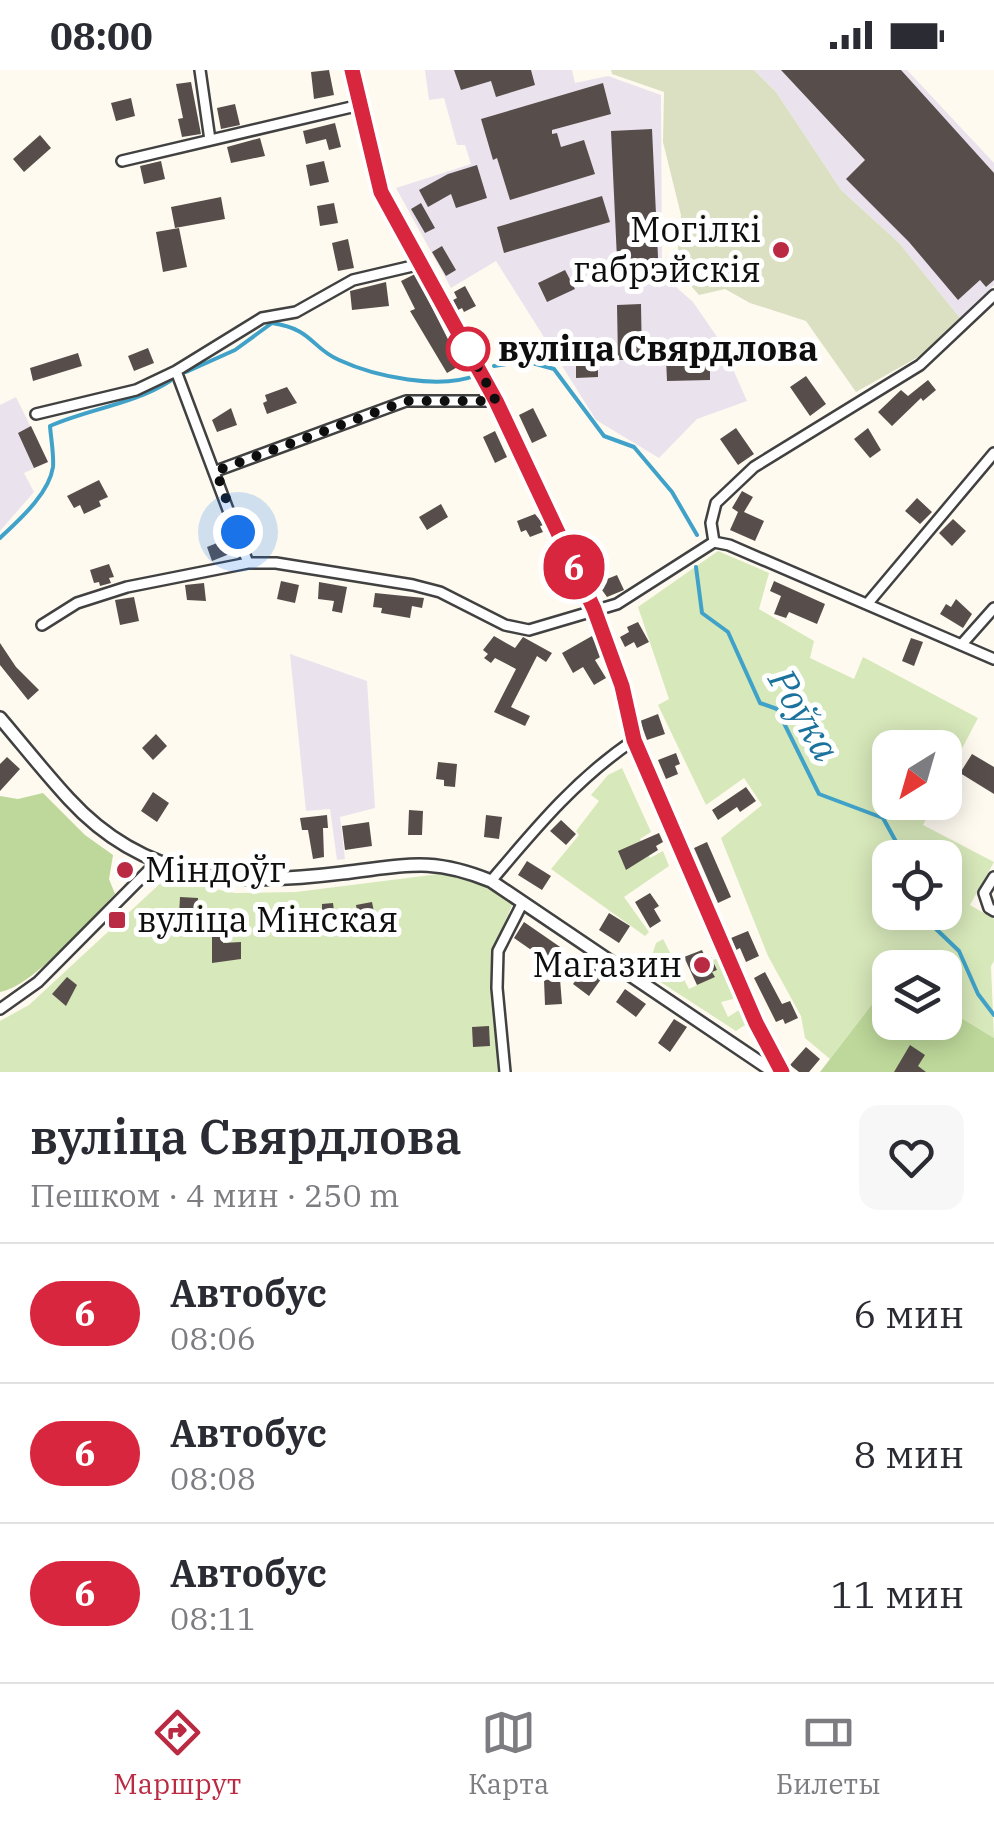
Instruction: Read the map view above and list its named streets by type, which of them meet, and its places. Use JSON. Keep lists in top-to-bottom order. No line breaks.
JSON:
{"water":["Роўка"],"places":{"other":["Могілкі габрэйскія","вуліца Свярдлова","Міндоўг","Магазин"],"transit":["вуліца Мінская"]},"lines":["bus line 6"],"north":"bottom left","page":{"status":"08:00","on_map":"6","heading":["вуліца Свярдлова","Пешком · 4 мин · 250 m"],"list":[{"mark":"6","name":"Автобус","note":"08:06","value":"6 мин"},{"mark":"6","name":"Автобус","note":"08:08","value":"8 мин"},{"mark":"6","name":"Автобус","note":"08:11","value":"11 мин"}],"tabs":["Маршрут","Карта","Билеты"]}}
